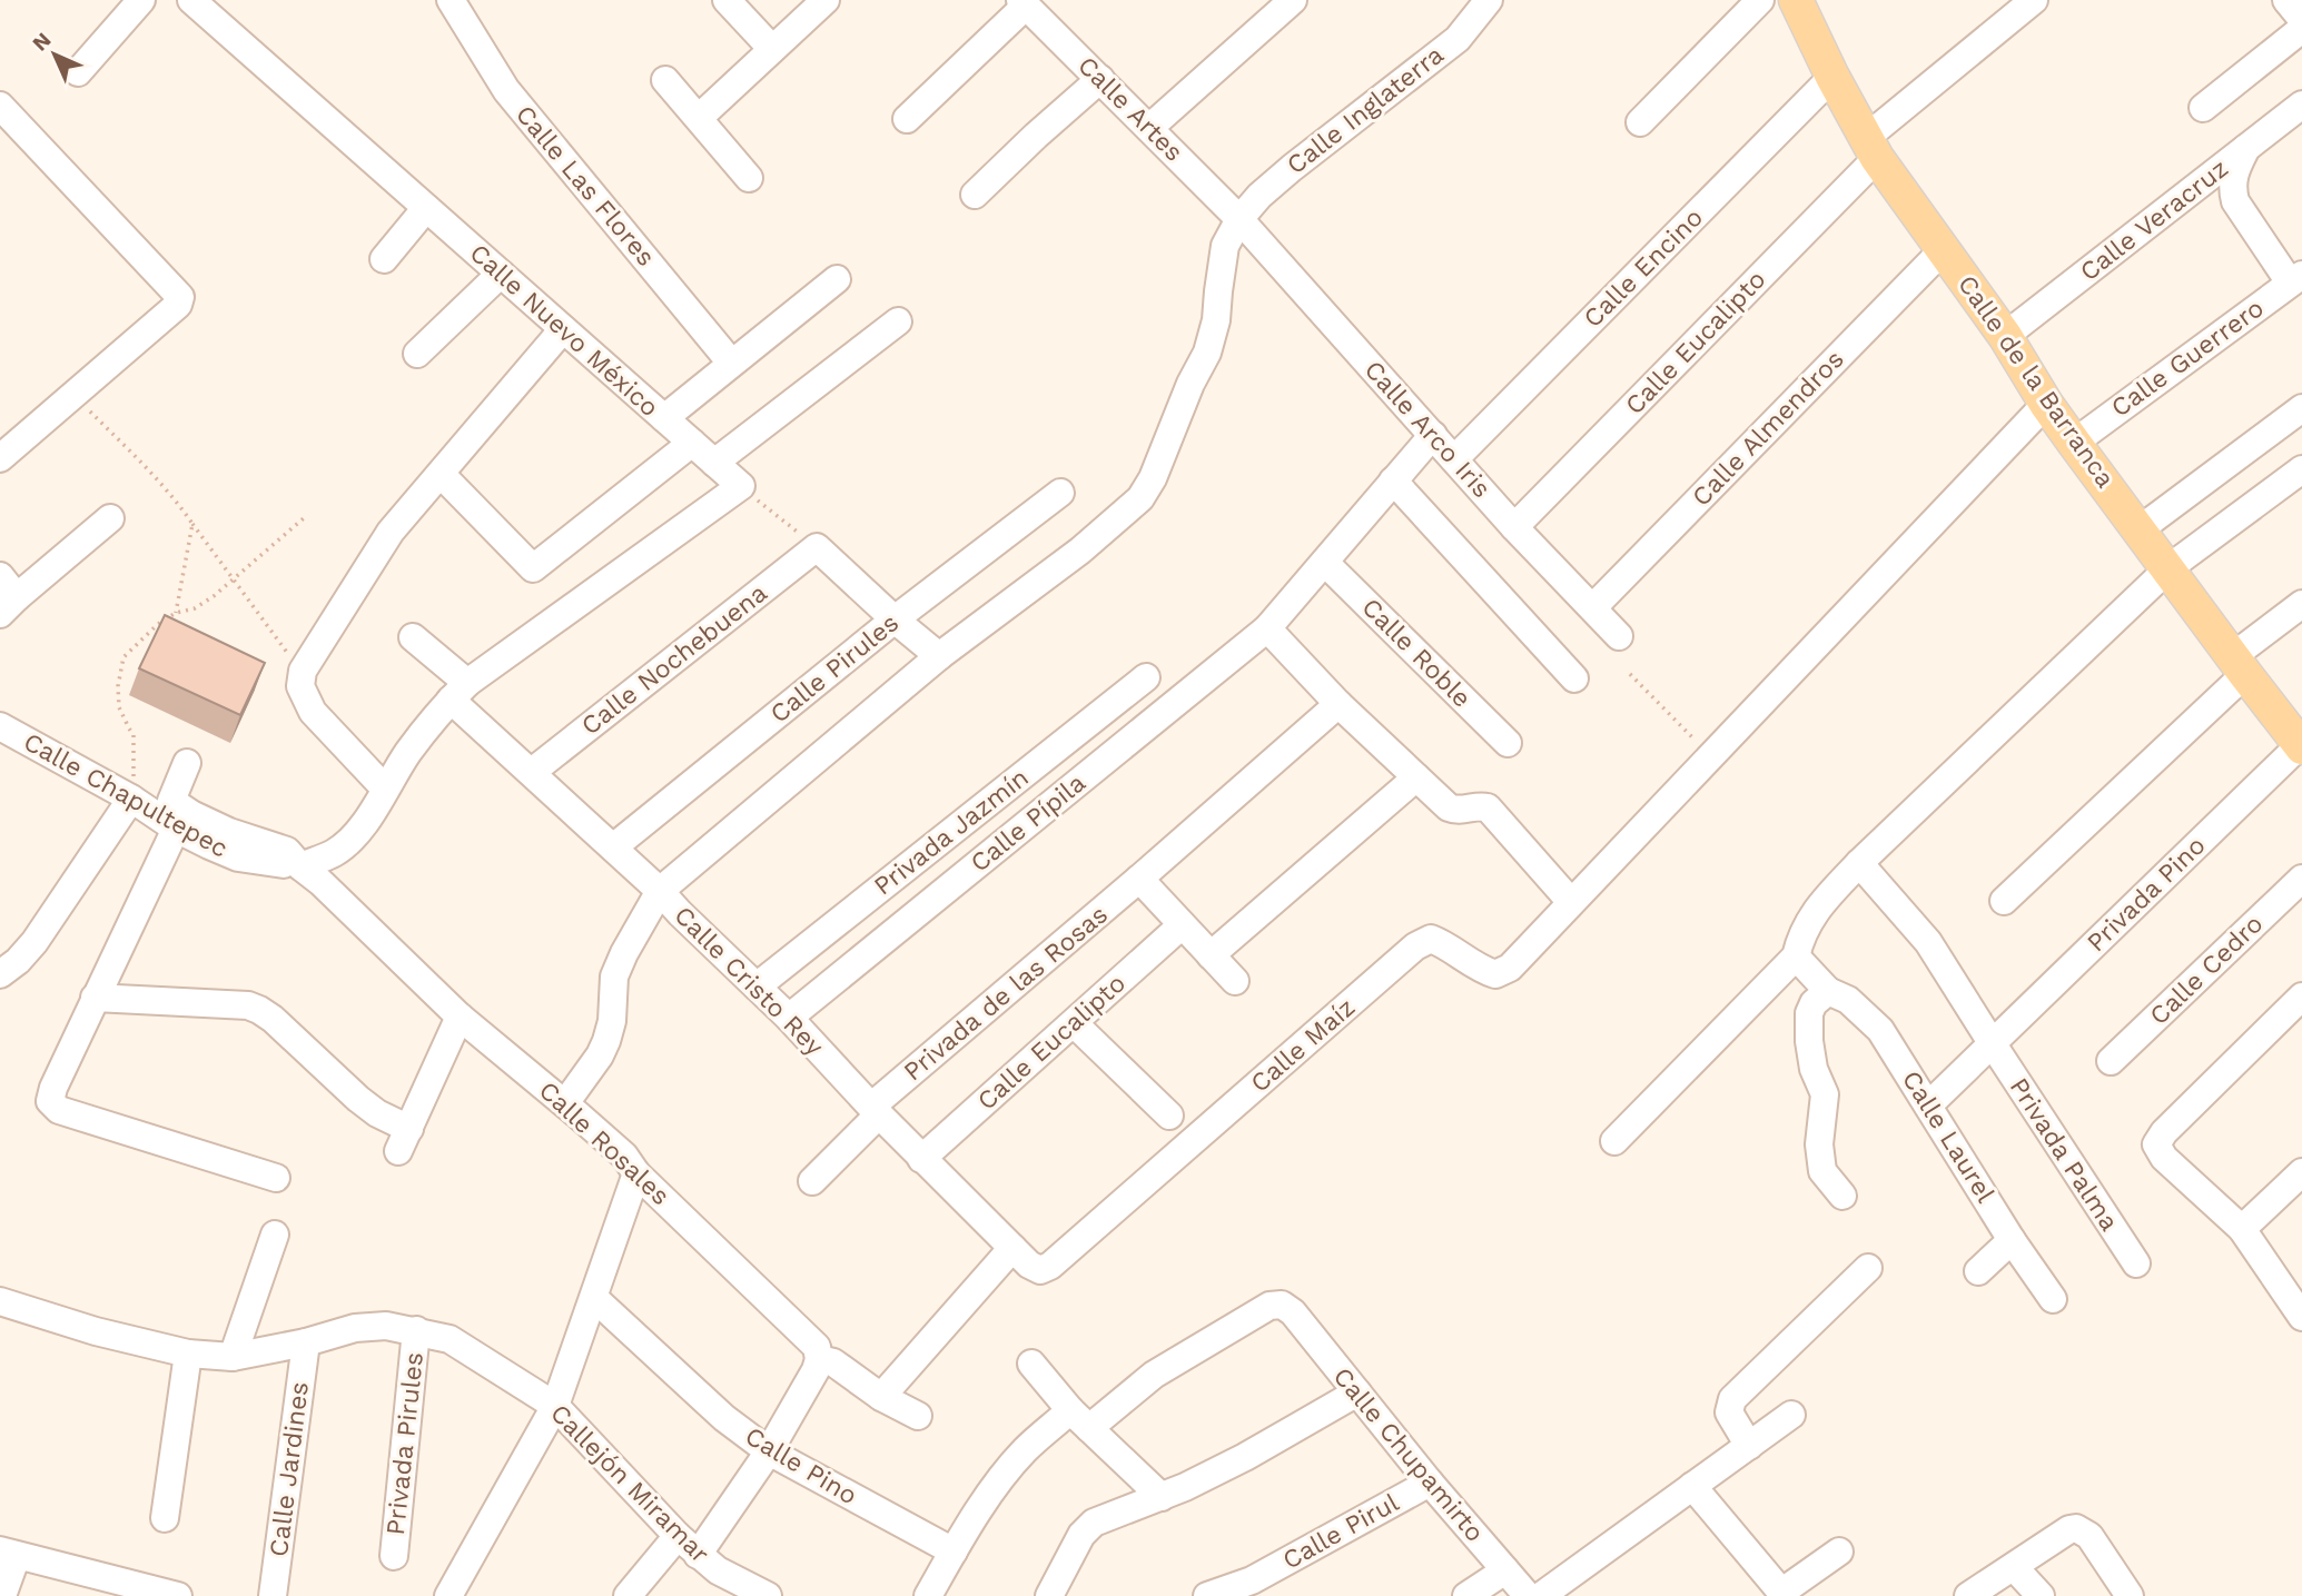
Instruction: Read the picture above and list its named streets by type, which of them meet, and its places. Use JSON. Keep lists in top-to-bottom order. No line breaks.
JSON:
{"streets":{"main road":["Calle de la Barranca"],"street":["Calle Artes","Calle Inglaterra","Calle Las Flores","Calle Veracruz","Calle Encino","Calle Nuevo México","Calle Eucalipto","Calle Guerrero","Calle Almendros","Calle Arco Iris","Calle Roble","Calle Nochebuena","Calle Pirules","Calle Chapultepec","Calle Pípila","Privada Jazmín","Privada Pino","Calle Cedro","Calle Cristo Rey","Privada de las Rosas","Calle Maíz","Calle Laurel","Calle Rosales","Privada Palma","Privada Pirules","Calle Chupamirto","Calle Pino","Calle Jardines","Callejón Miramar","Calle Pirul"]},"crossings":[["Calle Artes","Calle Inglaterra"],["Calle Artes","Calle Arco Iris"],["Calle Inglaterra","Calle Arco Iris"],["Calle Veracruz","Calle de la Barranca"],["Calle Encino","Calle de la Barranca"],["Calle Encino","Calle Arco Iris"],["Calle Eucalipto","Calle de la Barranca"],["Calle Eucalipto","Calle Arco Iris"],["Calle Eucalipto","Calle Cristo Rey"],["Calle Guerrero","Calle de la Barranca"],["Calle de la Barranca","Calle Almendros"],["Calle de la Barranca","Privada Pino"],["Calle Almendros","Calle Arco Iris"],["Calle Nochebuena","Calle Cristo Rey"],["Calle Pirules","Calle Cristo Rey"],["Calle Chapultepec","Calle Rosales"],["Calle Pípila","Calle Cristo Rey"],["Privada Jazmín","Calle Cristo Rey"],["Privada Pino","Calle Laurel"],["Privada Pino","Privada Palma"],["Calle Cristo Rey","Privada de las Rosas"],["Calle Cristo Rey","Calle Maíz"],["Privada Pirules","Callejón Miramar"],["Calle Chupamirto","Calle Pirul"],["Calle Jardines","Callejón Miramar"]],"north":"top left"}
